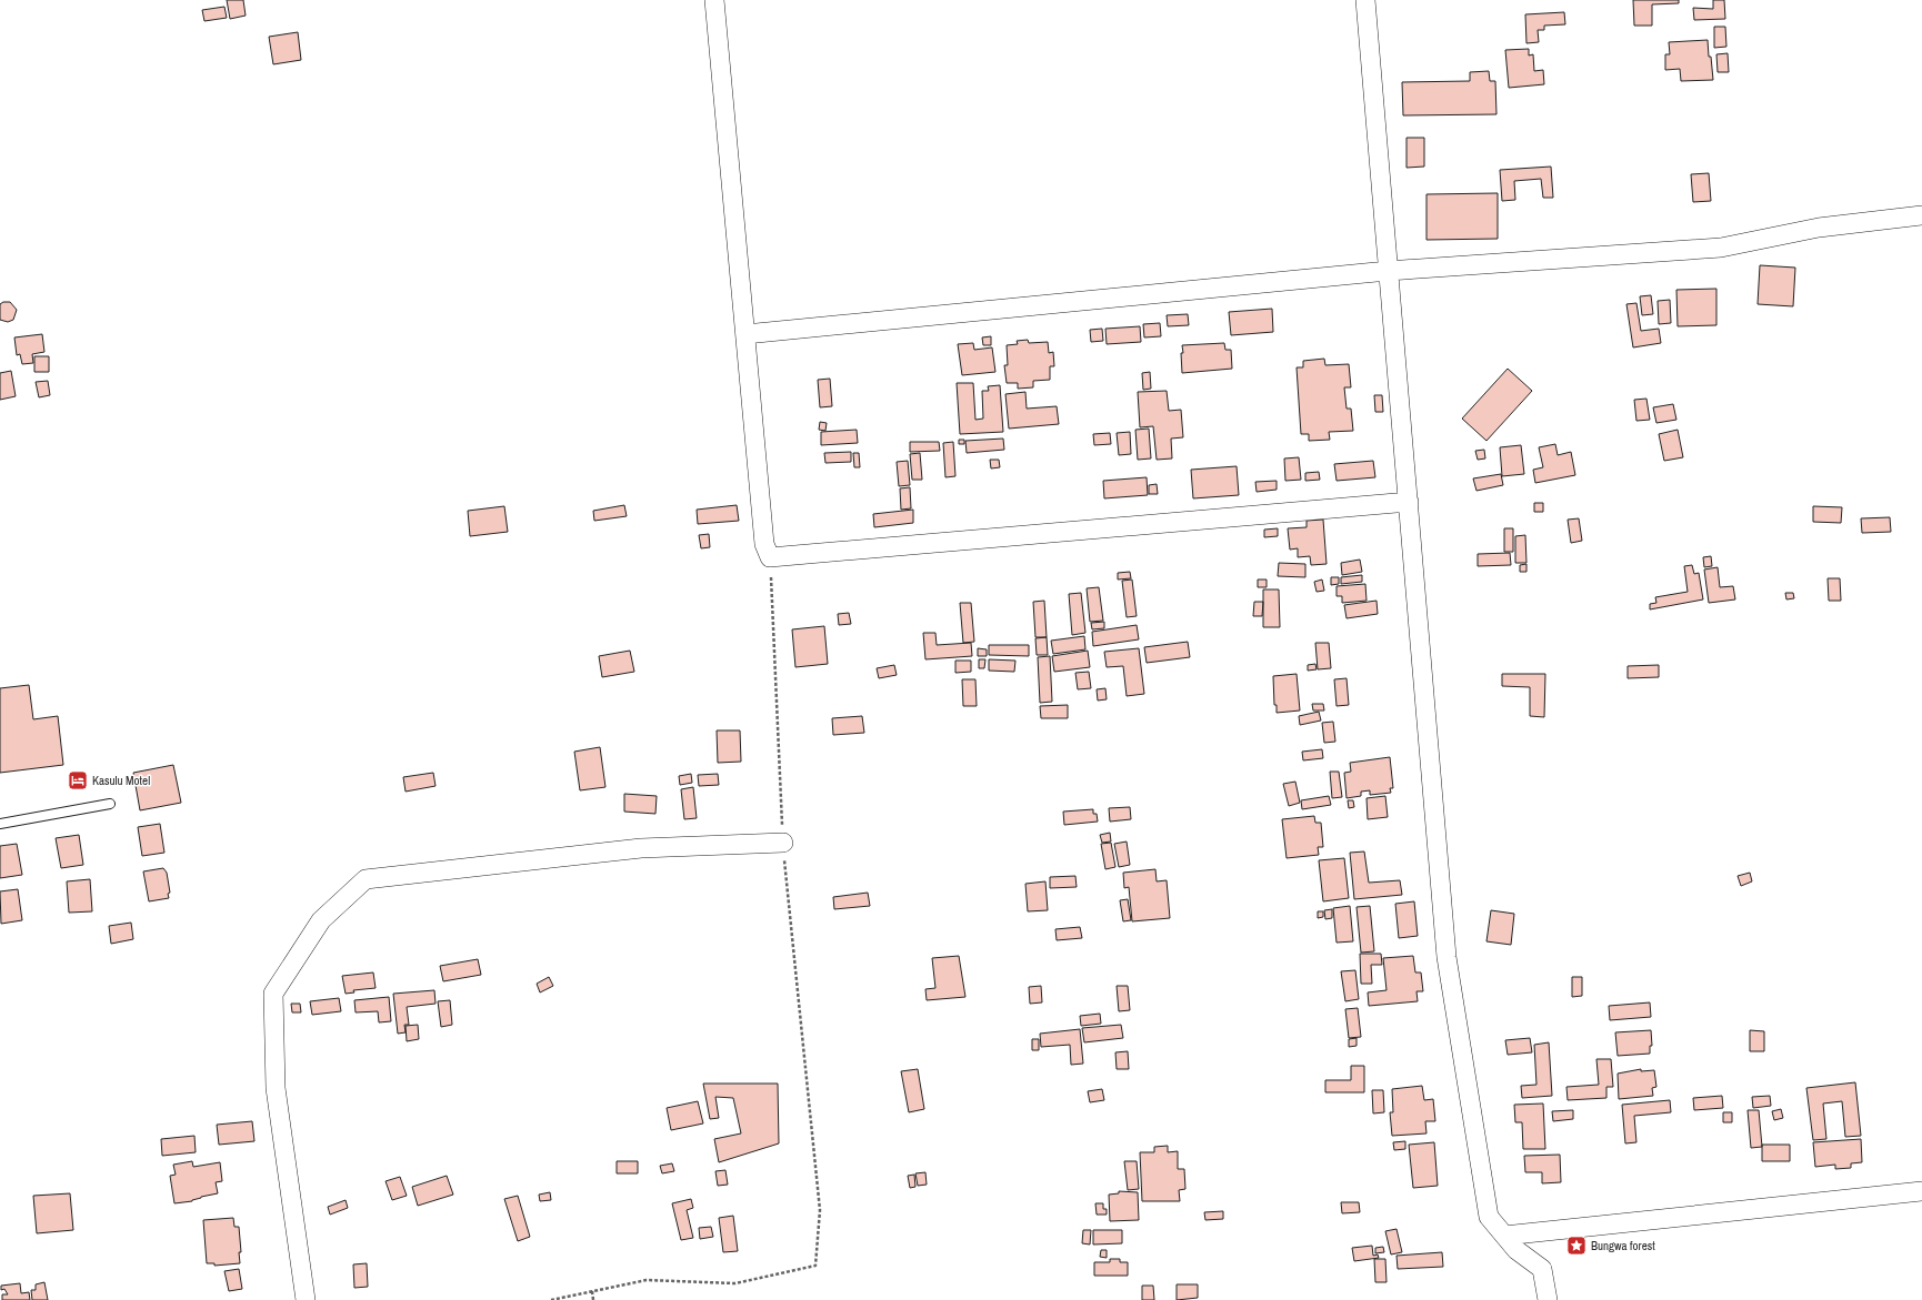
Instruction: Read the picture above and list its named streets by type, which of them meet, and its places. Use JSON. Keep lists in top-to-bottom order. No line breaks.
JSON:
{"places":{"hotel":["Kasulu Motel"],"place":["Bungwa forest"]}}
